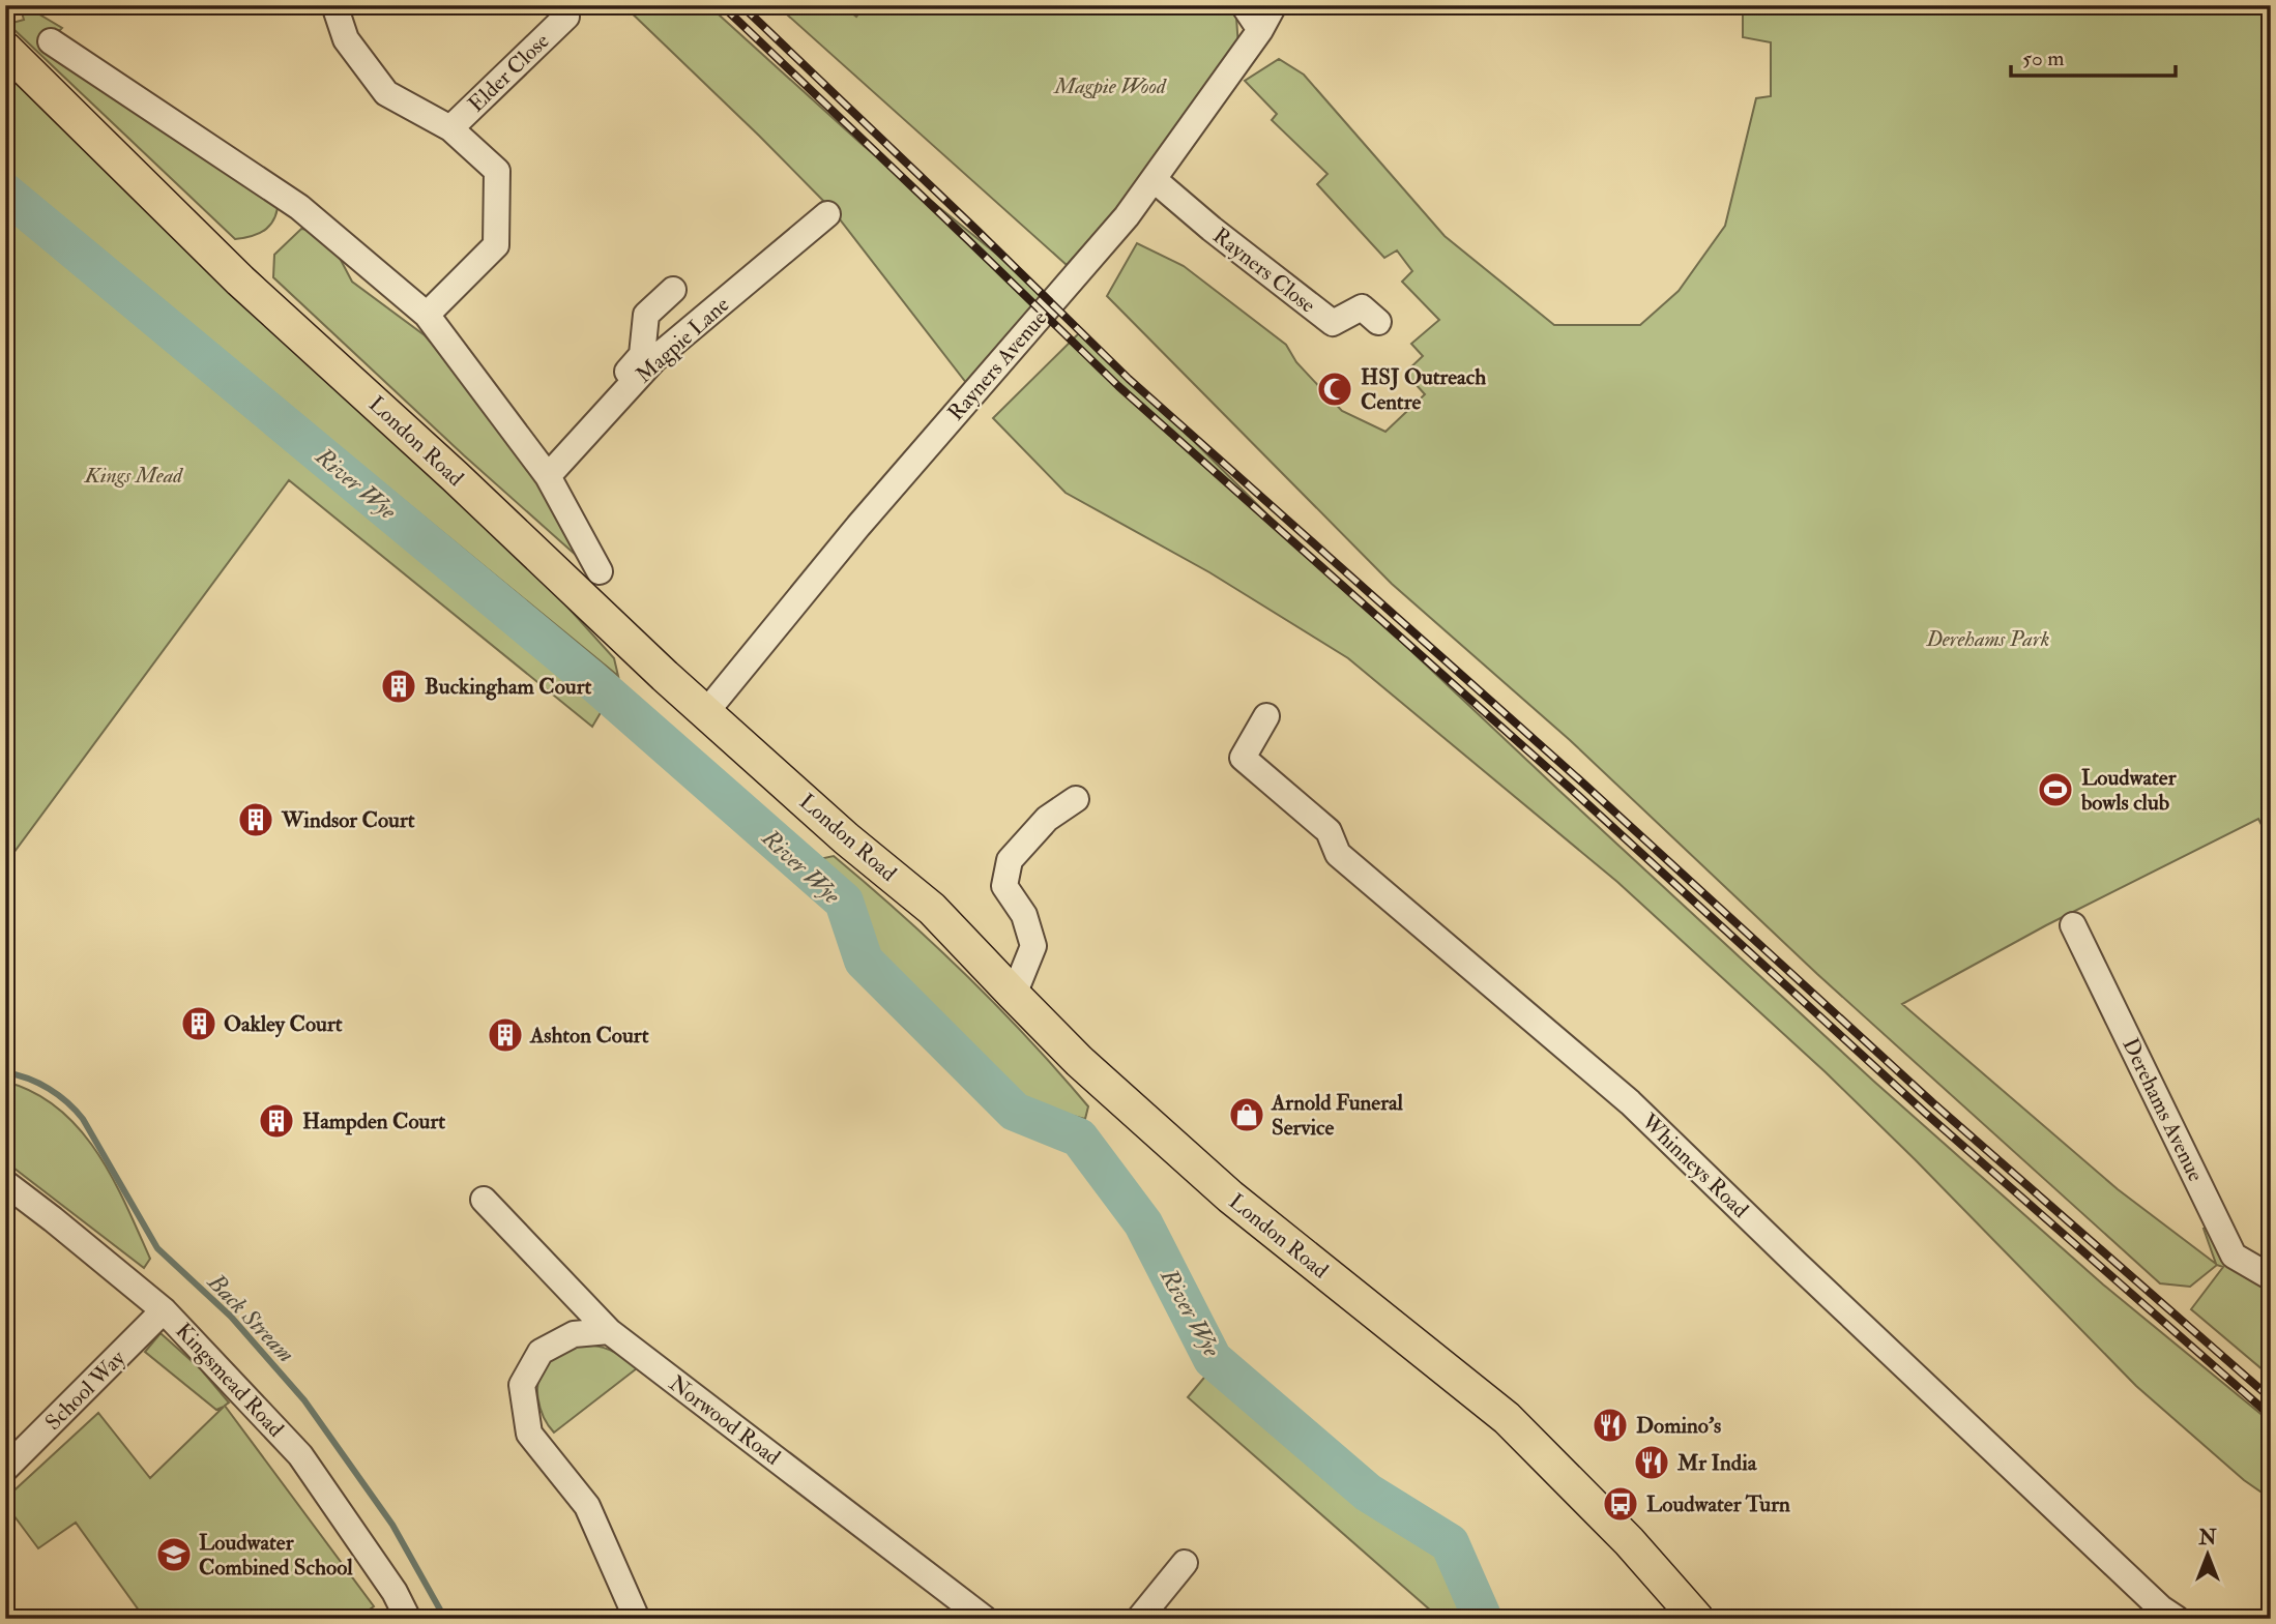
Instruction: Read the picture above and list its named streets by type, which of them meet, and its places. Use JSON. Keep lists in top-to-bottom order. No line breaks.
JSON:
{"streets":{"main road":["London Road"],"street":["Elder Close","Rayners Close","Magpie Lane","Rayners Avenue","Derehams Avenue","Whinneys Road","Kingsmead Road","School Way","Norwood Road"]},"crossings":[["Rayners Close","Rayners Avenue"],["Rayners Avenue","London Road"],["Kingsmead Road","School Way"]],"water":["River Wye","Back Stream"],"parks":["Magpie Wood","Kings Mead","Derehams Park"],"places":{"mosque":["HSJ Outreach Centre"],"building":["Buckingham Court","Windsor Court","Oakley Court","Ashton Court","Hampden Court"],"sports":["Loudwater bowls club"],"shop":["Arnold Funeral Service"],"restaurant":["Domino's","Mr India"],"bus stop":["Loudwater Turn"],"school or university":["Loudwater Combined School"]},"scale_bar":"50 m","north":"top"}
